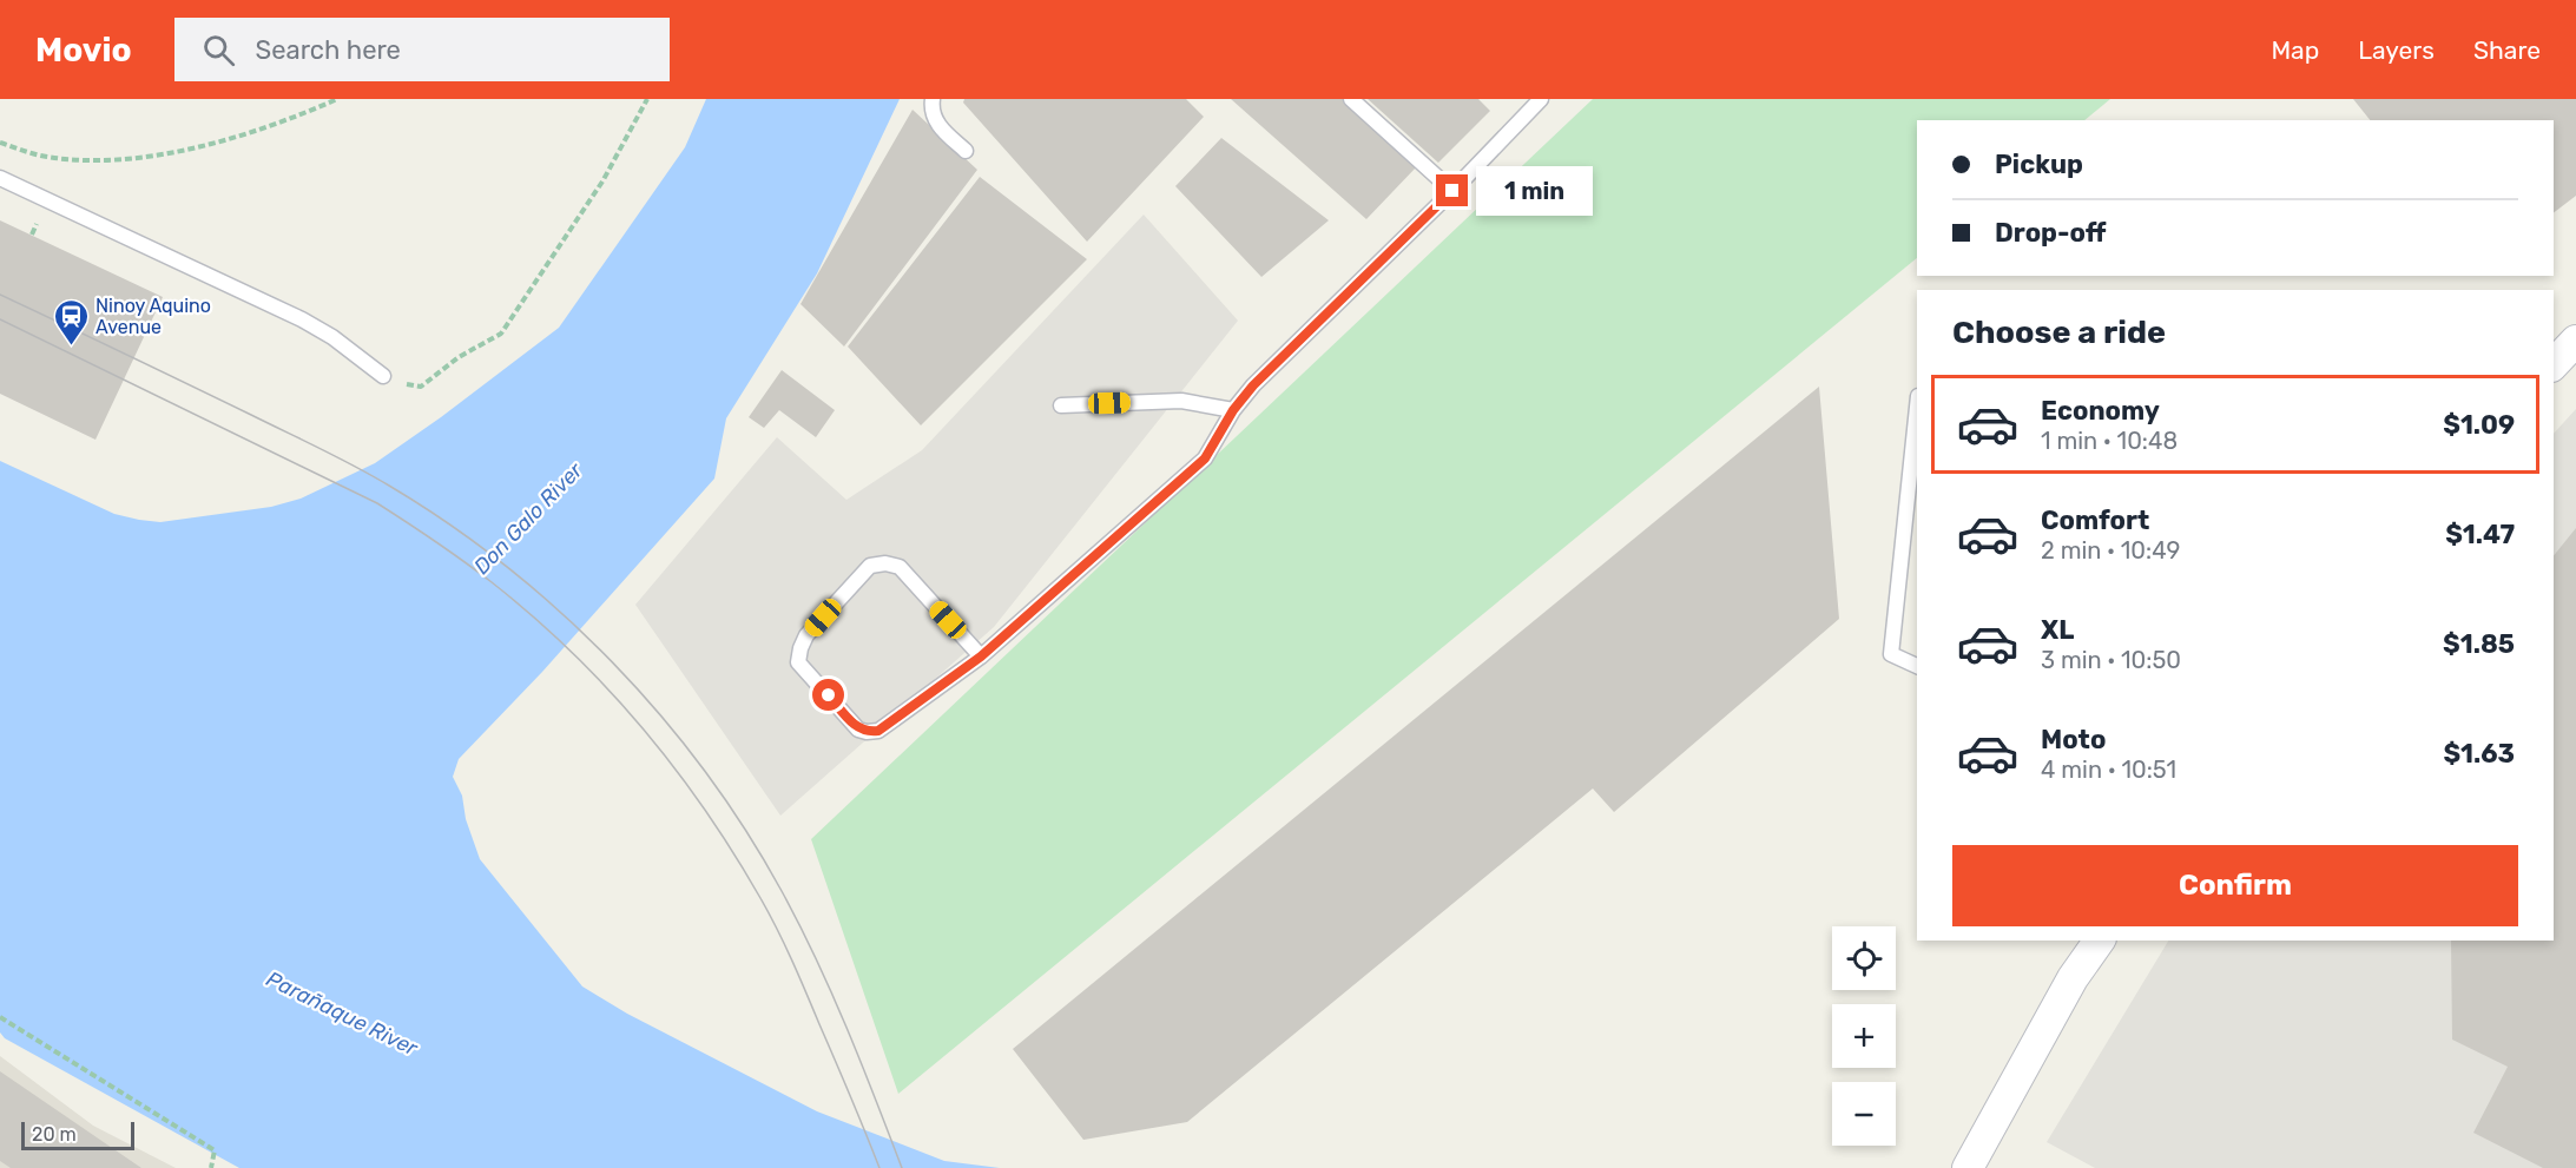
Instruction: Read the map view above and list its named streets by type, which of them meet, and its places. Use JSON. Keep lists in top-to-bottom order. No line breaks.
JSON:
{"water":["Don Galo River","Parañaque River"],"places":{"station":["Ninoy Aquino Avenue"]},"scale_bar":"20 m","page":{"header":"Movio","search":"Search here","nav":["Map","Layers","Share"],"banner":["Pickup","Drop-off"],"bubble":"1 min","heading":"Choose a ride","list":[{"name":"Economy","note":"1 min · 10:48","value":"$1.09"},{"name":"Comfort","note":"2 min · 10:49","value":"$1.47"},{"name":"XL","note":"3 min · 10:50","value":"$1.85"},{"name":"Moto","note":"4 min · 10:51","value":"$1.63"}],"buttons":"Confirm","map_buttons":["+","−"],"scale":"20 m"}}
